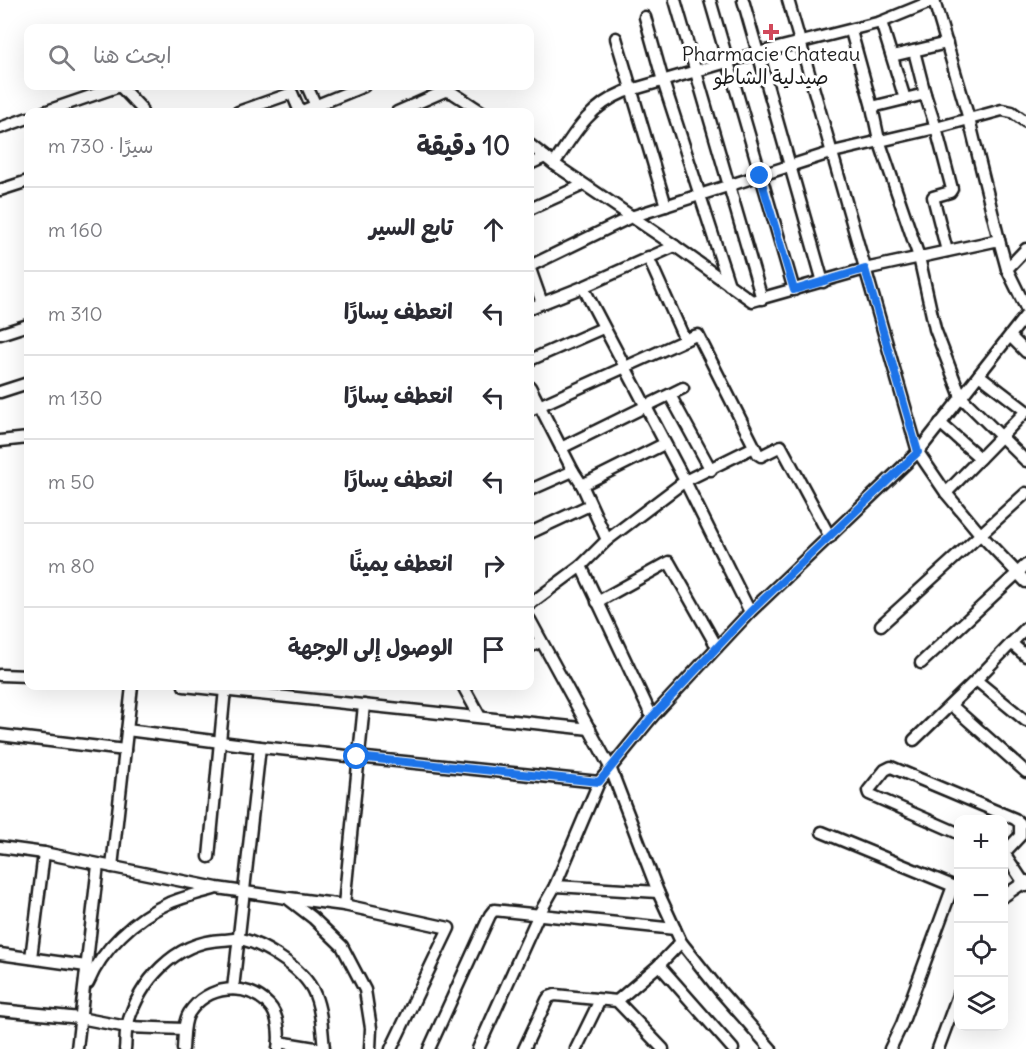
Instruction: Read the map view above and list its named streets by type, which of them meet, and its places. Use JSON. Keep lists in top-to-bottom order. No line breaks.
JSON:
{"places":{"health":["Pharmacie Chateau صيدلية الشاطو"]},"page":{"search":"ابحث هنا","heading":["10 دقيقة","سيرًا · 730 m"],"list":[["تابع السير","160 m"],["انعطف يسارًا","310 m"],["انعطف يسارًا","130 m"],["انعطف يسارًا","50 m"],["انعطف يمينًا","80 m"],"الوصول إلى الوجهة"],"map_buttons":["+","−"]}}
